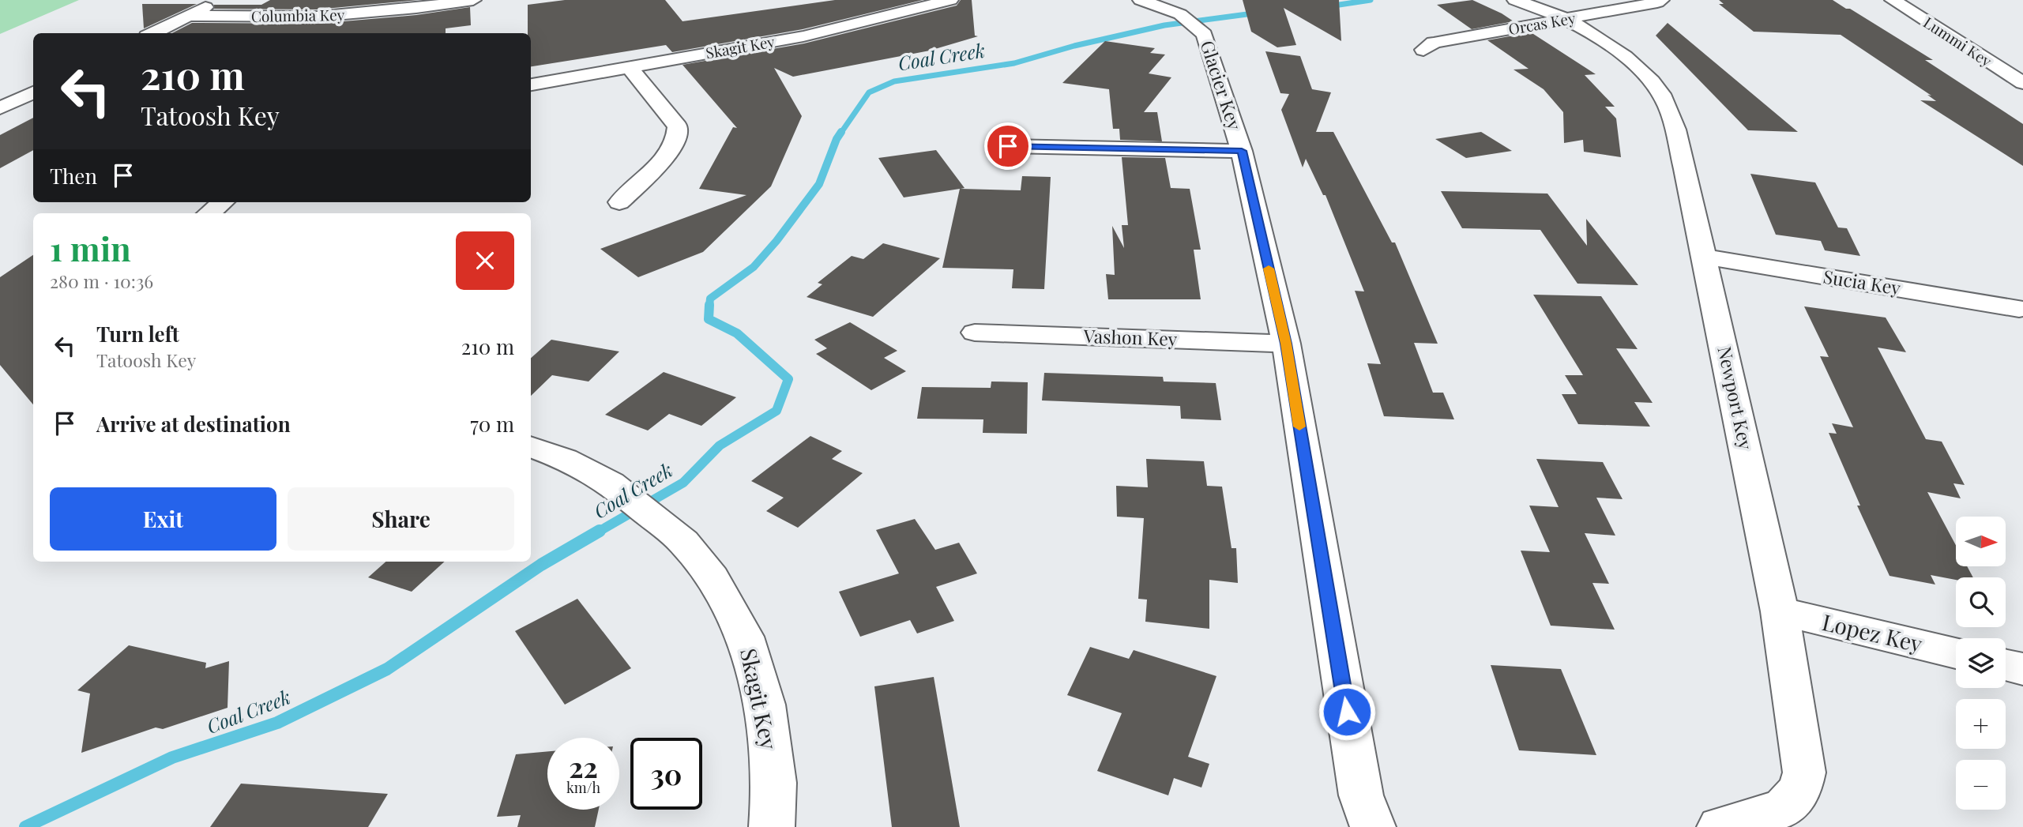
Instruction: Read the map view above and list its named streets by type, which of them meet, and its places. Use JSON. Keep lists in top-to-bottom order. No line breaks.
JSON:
{"streets":{"street":["Columbia Key","Orcas Key","Lummi Key","Skagit Key","Glacier Key","Sucia Key","Vashon Key","Newport Key","Lopez Key"]},"crossings":[["Orcas Key","Newport Key"],["Glacier Key","Vashon Key"],["Sucia Key","Newport Key"],["Newport Key","Lopez Key"]],"water":["Coal Creek"],"north":"right","page":{"turn":["210 m","Tatoosh Key"],"then":"Then","heading":["1 min","280 m · 10:36"],"list":[{"name":"Turn left","note":"Tatoosh Key","value":"210 m"},{"name":"Arrive at destination","value":"70 m"}],"buttons":["Exit","Share"],"map_buttons":["+","−"],"speed":"22 km/h","limit":"30"}}
